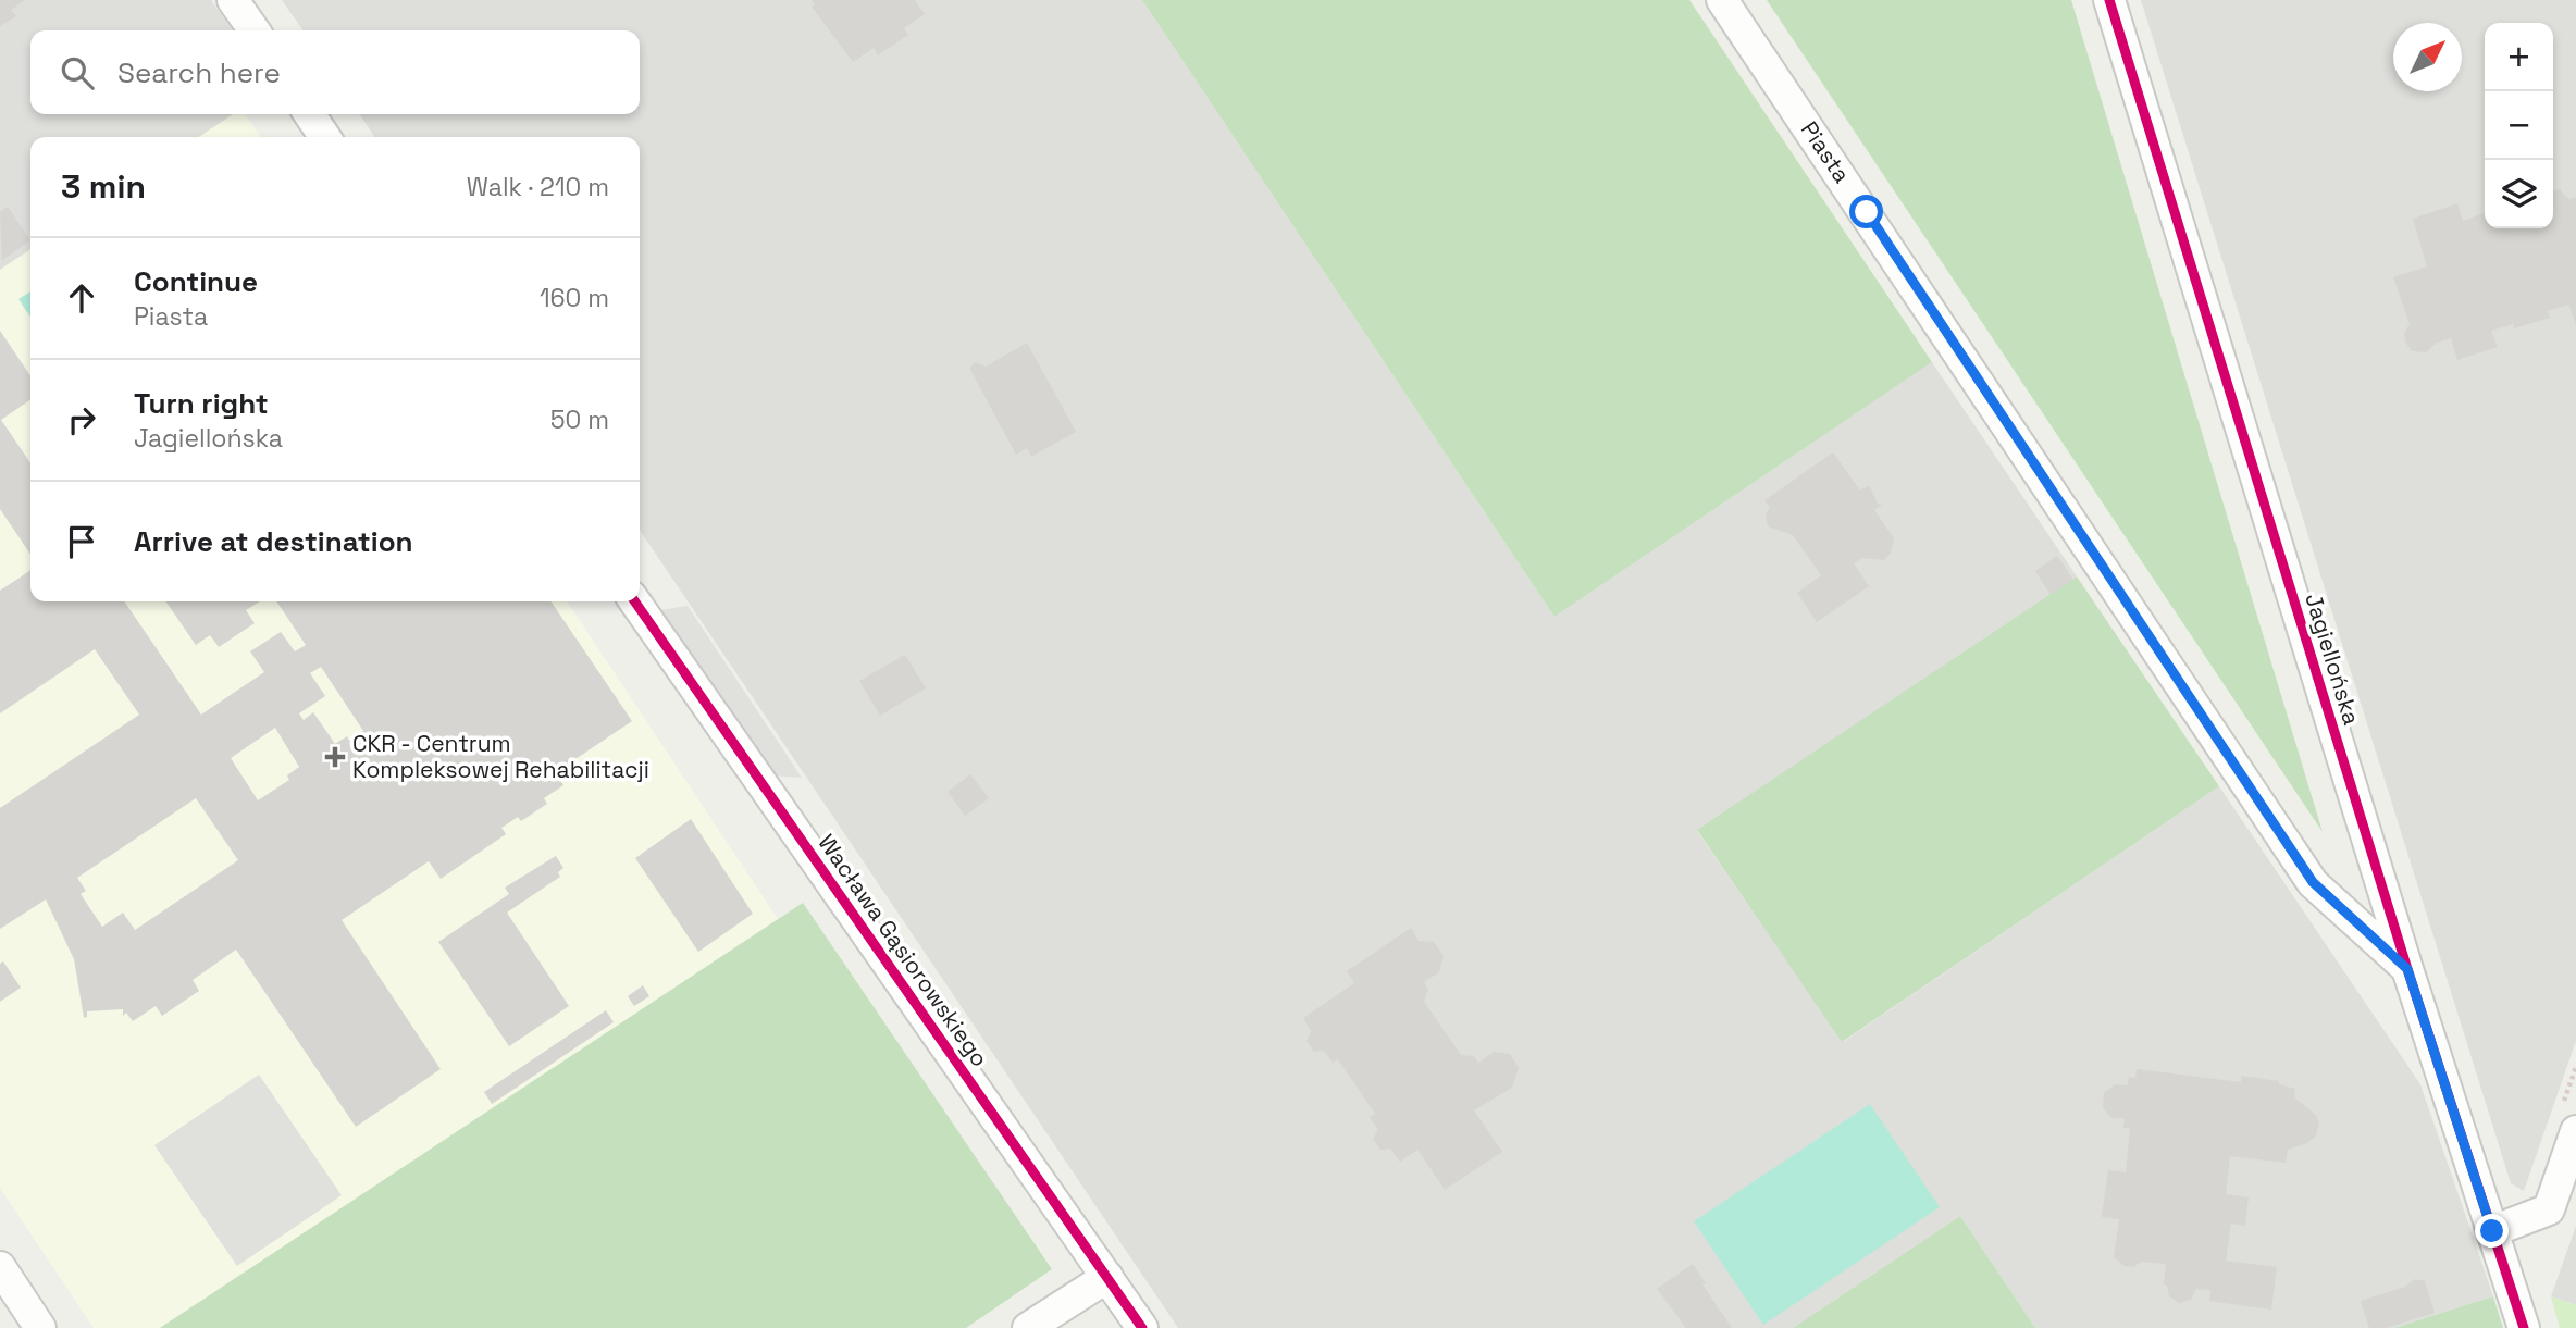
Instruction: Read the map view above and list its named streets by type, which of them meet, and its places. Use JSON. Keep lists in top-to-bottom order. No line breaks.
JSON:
{"streets":{"street":["Piasta","Jagiellońska","Wacława Gąsiorowskiego"]},"crossings":[["Piasta","Jagiellońska"]],"places":{"health":["CKR - Centrum Kompleksowej Rehabilitacji"]},"north":"top right","page":{"map_buttons":["+","−"],"search":"Search here","heading":["3 min","Walk · 210 m"],"list":[["Continue","Piasta","160 m"],["Turn right","Jagiellońska","50 m"],"Arrive at destination"]}}
